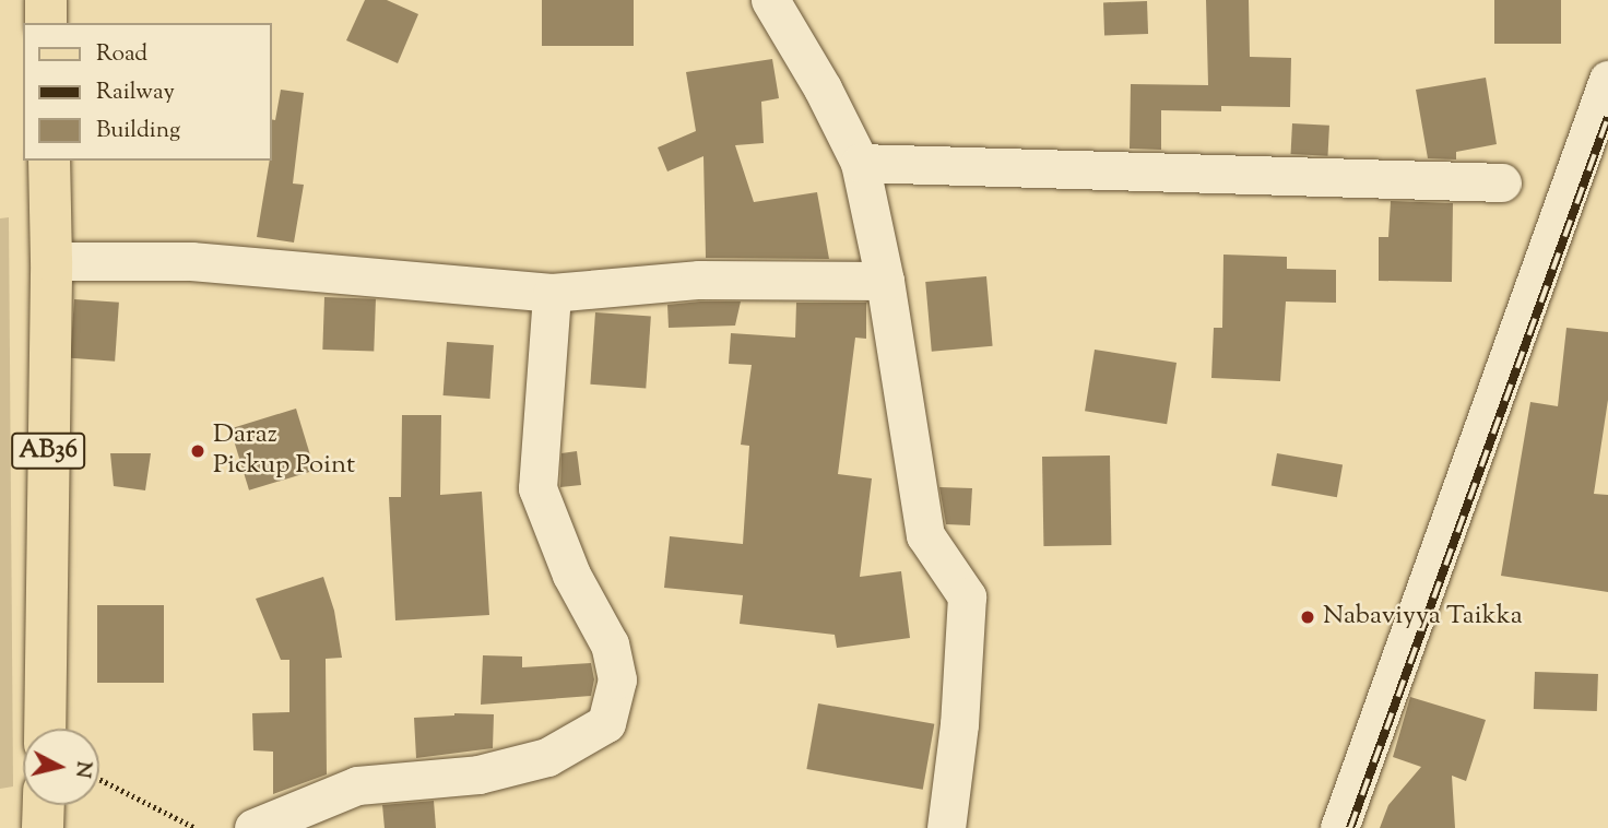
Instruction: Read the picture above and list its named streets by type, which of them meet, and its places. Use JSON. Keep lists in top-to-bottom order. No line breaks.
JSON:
{"streets":{"main road":["AB36"]},"places":["Daraz Pickup Point","Nabaviyya Taikka"],"legend":["Road","Railway","Building"],"north":"right"}
